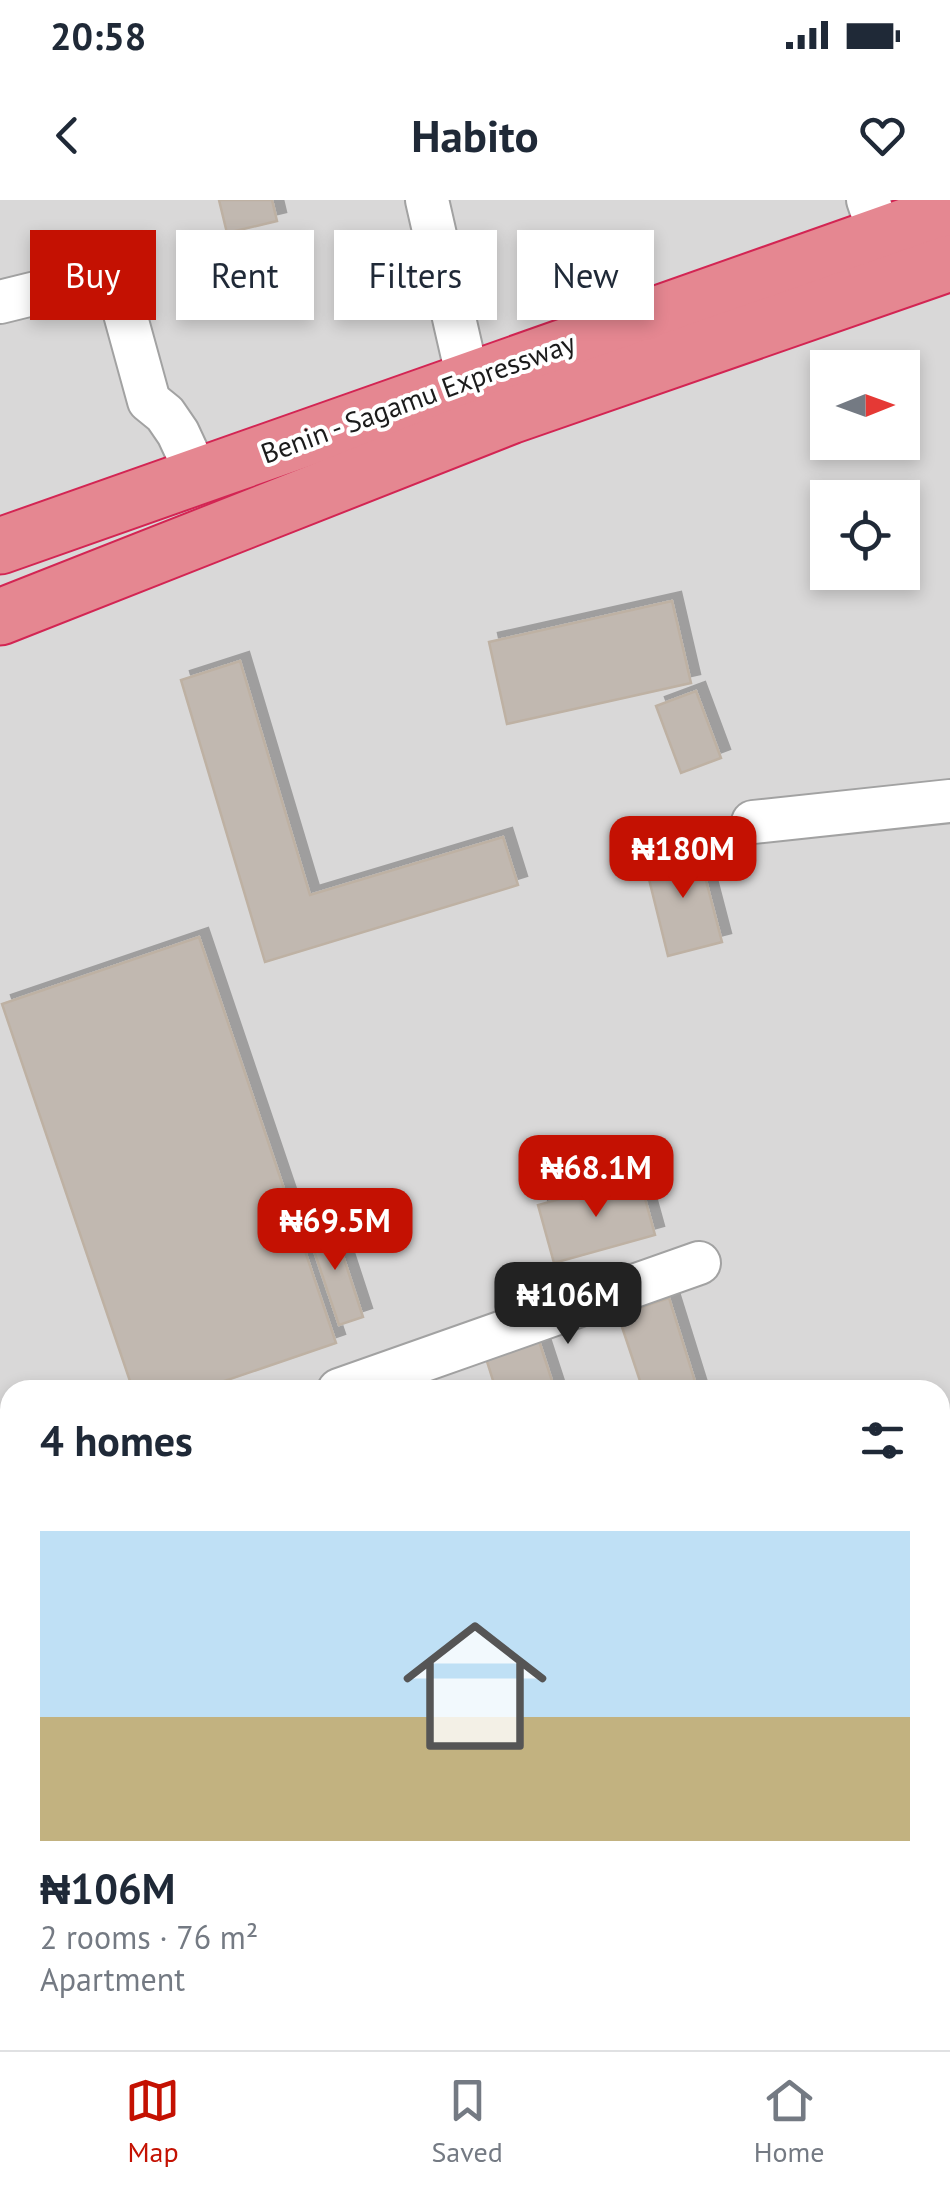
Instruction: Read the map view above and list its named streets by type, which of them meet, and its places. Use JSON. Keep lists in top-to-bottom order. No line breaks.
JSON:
{"streets":{"highway":["Benin - Sagamu Expressway"]},"north":"right","page":{"status":"20:58","header":"Habito","chip":["Buy","Rent","Filters","New"],"price":["₦180M","₦68.1M","₦69.5M","₦106M"],"heading":"4 homes","list":[{"name":"₦106M","note":"2 rooms · 76 m² · Apartment"}],"tabs":["Map","Saved","Home"]}}
